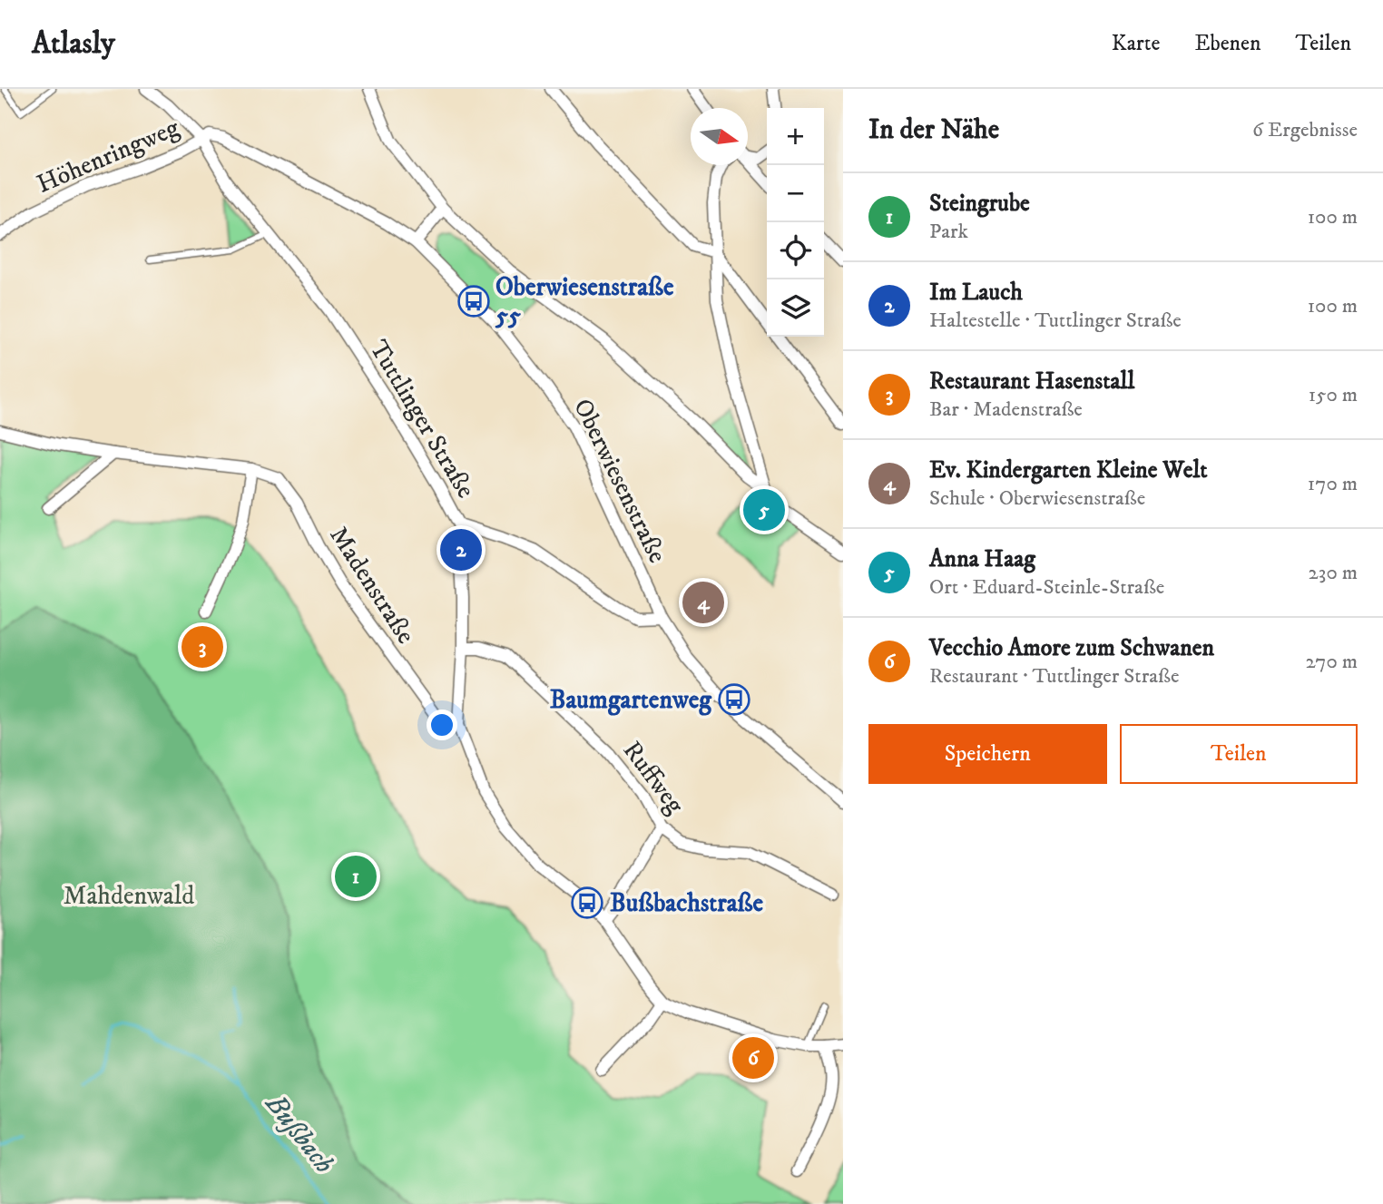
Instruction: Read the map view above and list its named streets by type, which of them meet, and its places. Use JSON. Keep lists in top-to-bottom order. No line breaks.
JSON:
{"streets":{"street":["Höhenringweg","Tuttlinger Straße","Oberwiesenstraße","Madenstraße","Ruffweg"]},"crossings":[["Höhenringweg","Tuttlinger Straße"],["Höhenringweg","Oberwiesenstraße"],["Tuttlinger Straße","Oberwiesenstraße"],["Tuttlinger Straße","Madenstraße"],["Tuttlinger Straße","Ruffweg"]],"water":["Bußbach"],"parks":["Mahdenwald"],"places":{"bus stop":["Oberwiesenstraße 55","Baumgartenweg","Bußbachstraße"]},"north":"right","page":{"header":"Atlasly","nav":["Karte","Ebenen","Teilen"],"heading":["In der Nähe","6 Ergebnisse"],"map_buttons":["+","−"],"list":[{"mark":"1","name":"Steingrube","note":"Park","value":"100 m"},{"mark":"2","name":"Im Lauch","note":"Haltestelle · Tuttlinger Straße","value":"100 m"},{"mark":"3","name":"Restaurant Hasenstall","note":"Bar · Madenstraße","value":"150 m"},{"mark":"4","name":"Ev. Kindergarten Kleine Welt","note":"Schule · Oberwiesenstraße","value":"170 m"},{"mark":"5","name":"Anna Haag","note":"Ort · Eduard-Steinle-Straße","value":"230 m"},{"mark":"6","name":"Vecchio Amore zum Schwanen","note":"Restaurant · Tuttlinger Straße","value":"270 m"}],"pins":["5","2","4","3","1","6"],"buttons":["Speichern","Teilen"]}}
